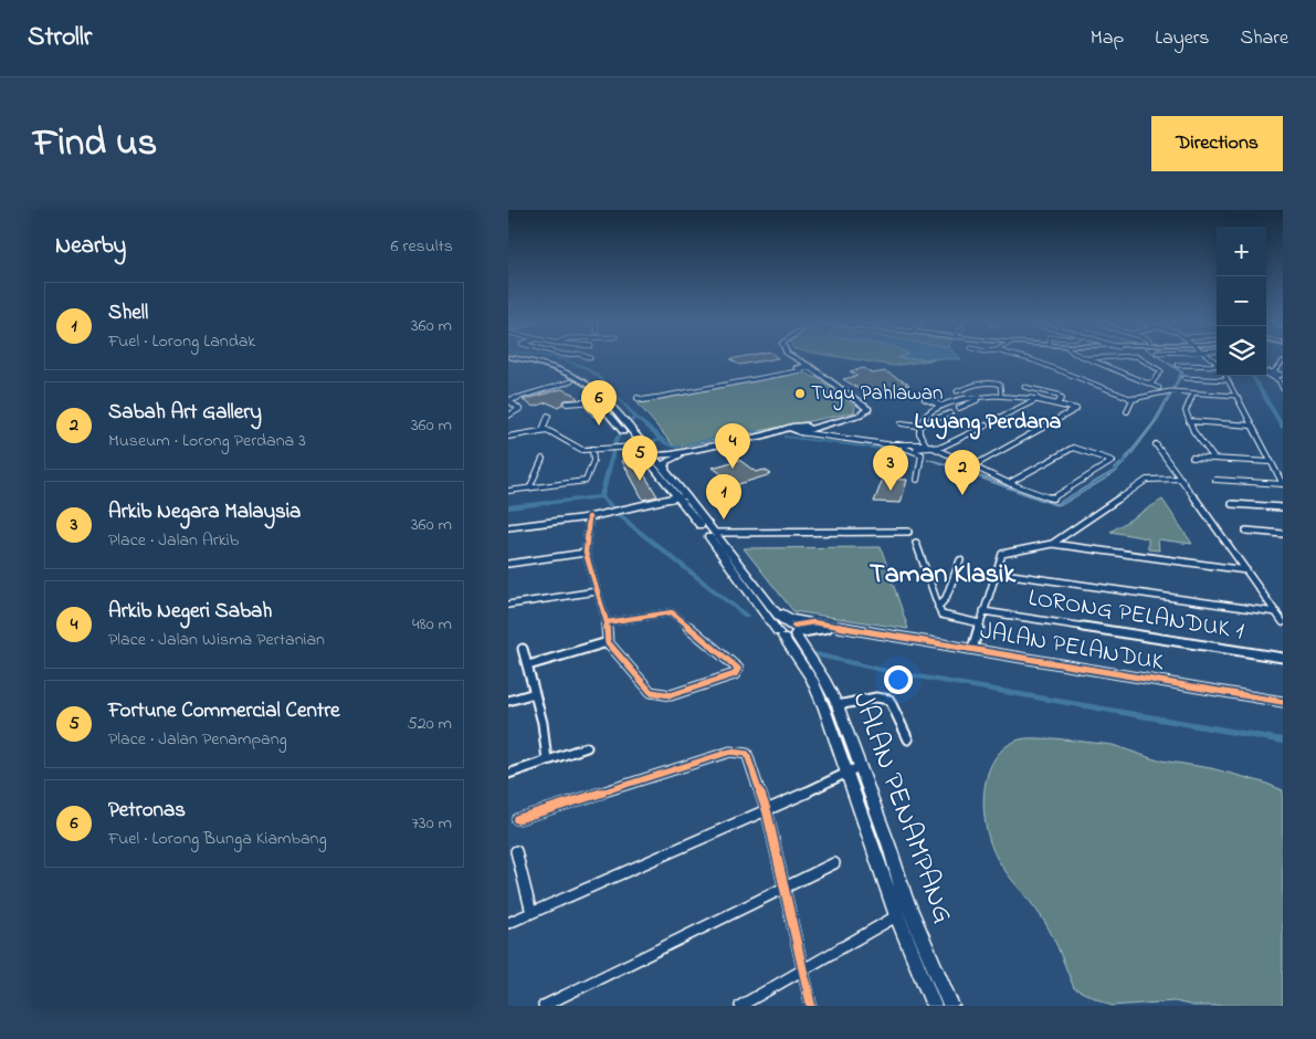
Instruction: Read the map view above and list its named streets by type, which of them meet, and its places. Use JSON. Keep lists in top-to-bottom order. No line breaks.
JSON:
{"streets":{"main road":["JALAN PENAMPANG"],"street":["LORONG PELANDUK 1","JALAN PELANDUK"]},"crossings":[["JALAN PELANDUK","JALAN PENAMPANG"]],"districts":["Luyang Perdana","Taman Klasik"],"places":["Tugu Pahlawan"],"page":{"header":"Strollr","nav":["Map","Layers","Share"],"title":"Find us","buttons":"Directions","heading":["Nearby","6 results"],"map_buttons":["+","−"],"list":[{"mark":"1","name":"Shell","note":"Fuel · Lorong Landak","value":"360 m"},{"mark":"2","name":"Sabah Art Gallery","note":"Museum · Lorong Perdana 3","value":"360 m"},{"mark":"3","name":"Arkib Negara Malaysia","note":"Place · Jalan Arkib","value":"360 m"},{"mark":"4","name":"Arkib Negeri Sabah","note":"Place · Jalan Wisma Pertanian","value":"480 m"},{"mark":"5","name":"Fortune Commercial Centre","note":"Place · Jalan Penampang","value":"520 m"},{"mark":"6","name":"Petronas","note":"Fuel · Lorong Bunga Kiambang","value":"730 m"}],"pins":["6","4","5","3","2","1"]}}
